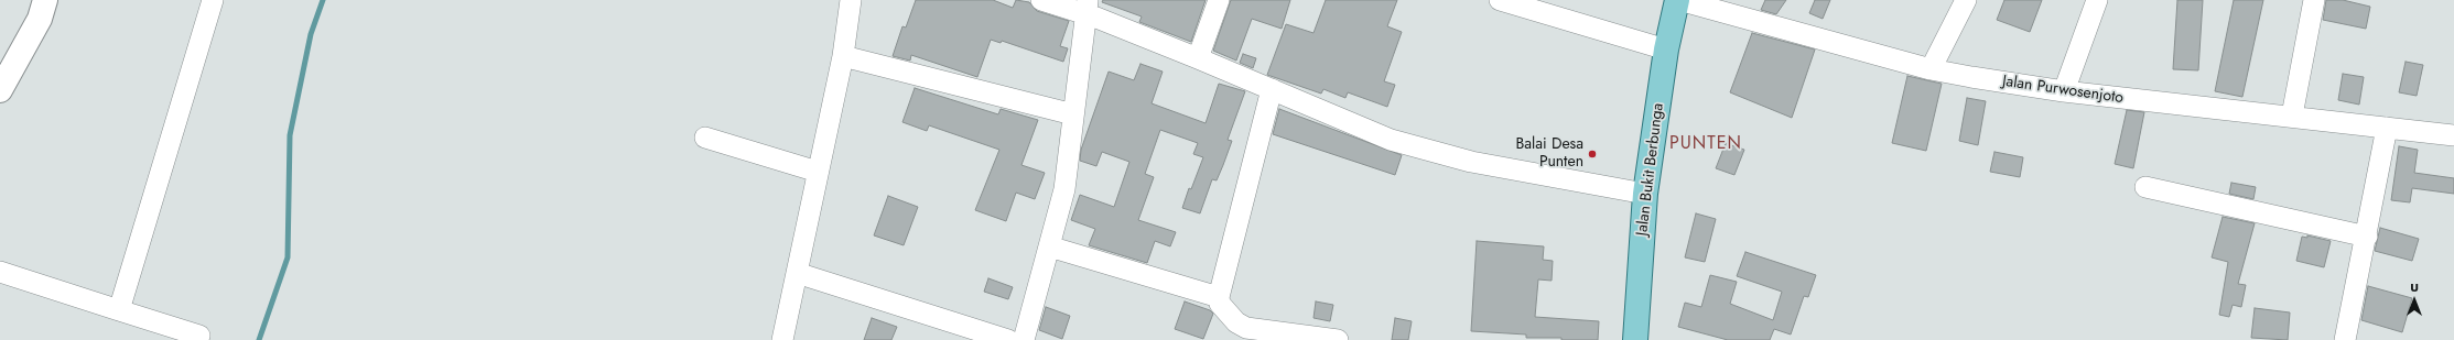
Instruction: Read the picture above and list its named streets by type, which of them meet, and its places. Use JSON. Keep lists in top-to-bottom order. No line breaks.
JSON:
{"streets":{"main road":["Jalan Bukit Berbunga"],"street":["Jalan Purwosenjoto"]},"crossings":[["Jalan Purwosenjoto","Jalan Bukit Berbunga"]],"districts":["PUNTEN"],"places":["Balai Desa Punten"],"north":"top"}
